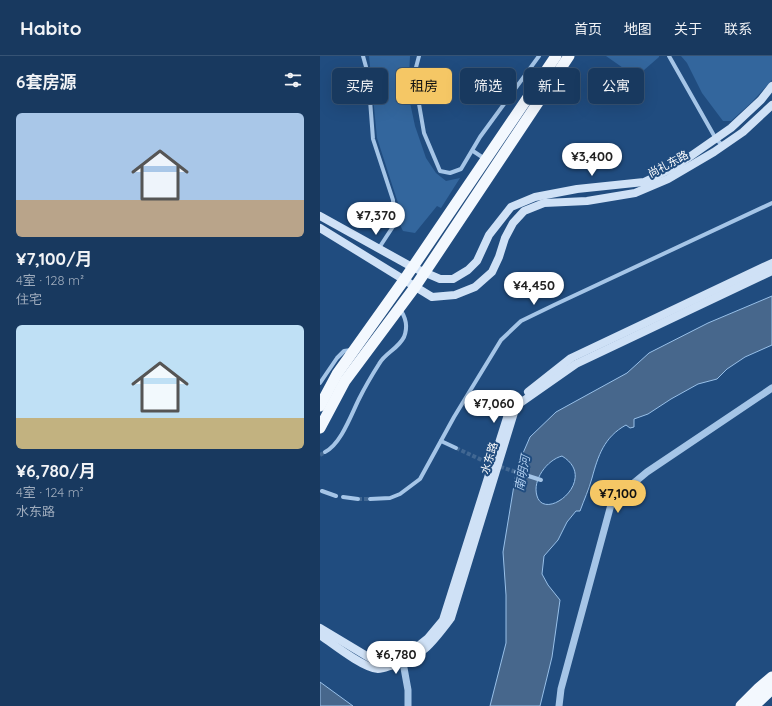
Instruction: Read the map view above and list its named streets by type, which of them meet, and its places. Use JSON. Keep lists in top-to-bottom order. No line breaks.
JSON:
{"streets":{"main road":["尚礼东路","水东路"]},"water":["南明河"],"page":{"header":"Habito","nav":["首页","地图","关于","联系"],"heading":"6套房源","chip":["买房","租房","筛选","新上","公寓"],"list":[{"name":"¥7,100/月","note":"4室 · 128 m² · 住宅"},{"name":"¥6,780/月","note":"4室 · 124 m² · 水东路"}],"price":["¥3,400","¥7,370","¥4,450","¥7,060","¥7,100","¥6,780"]}}
